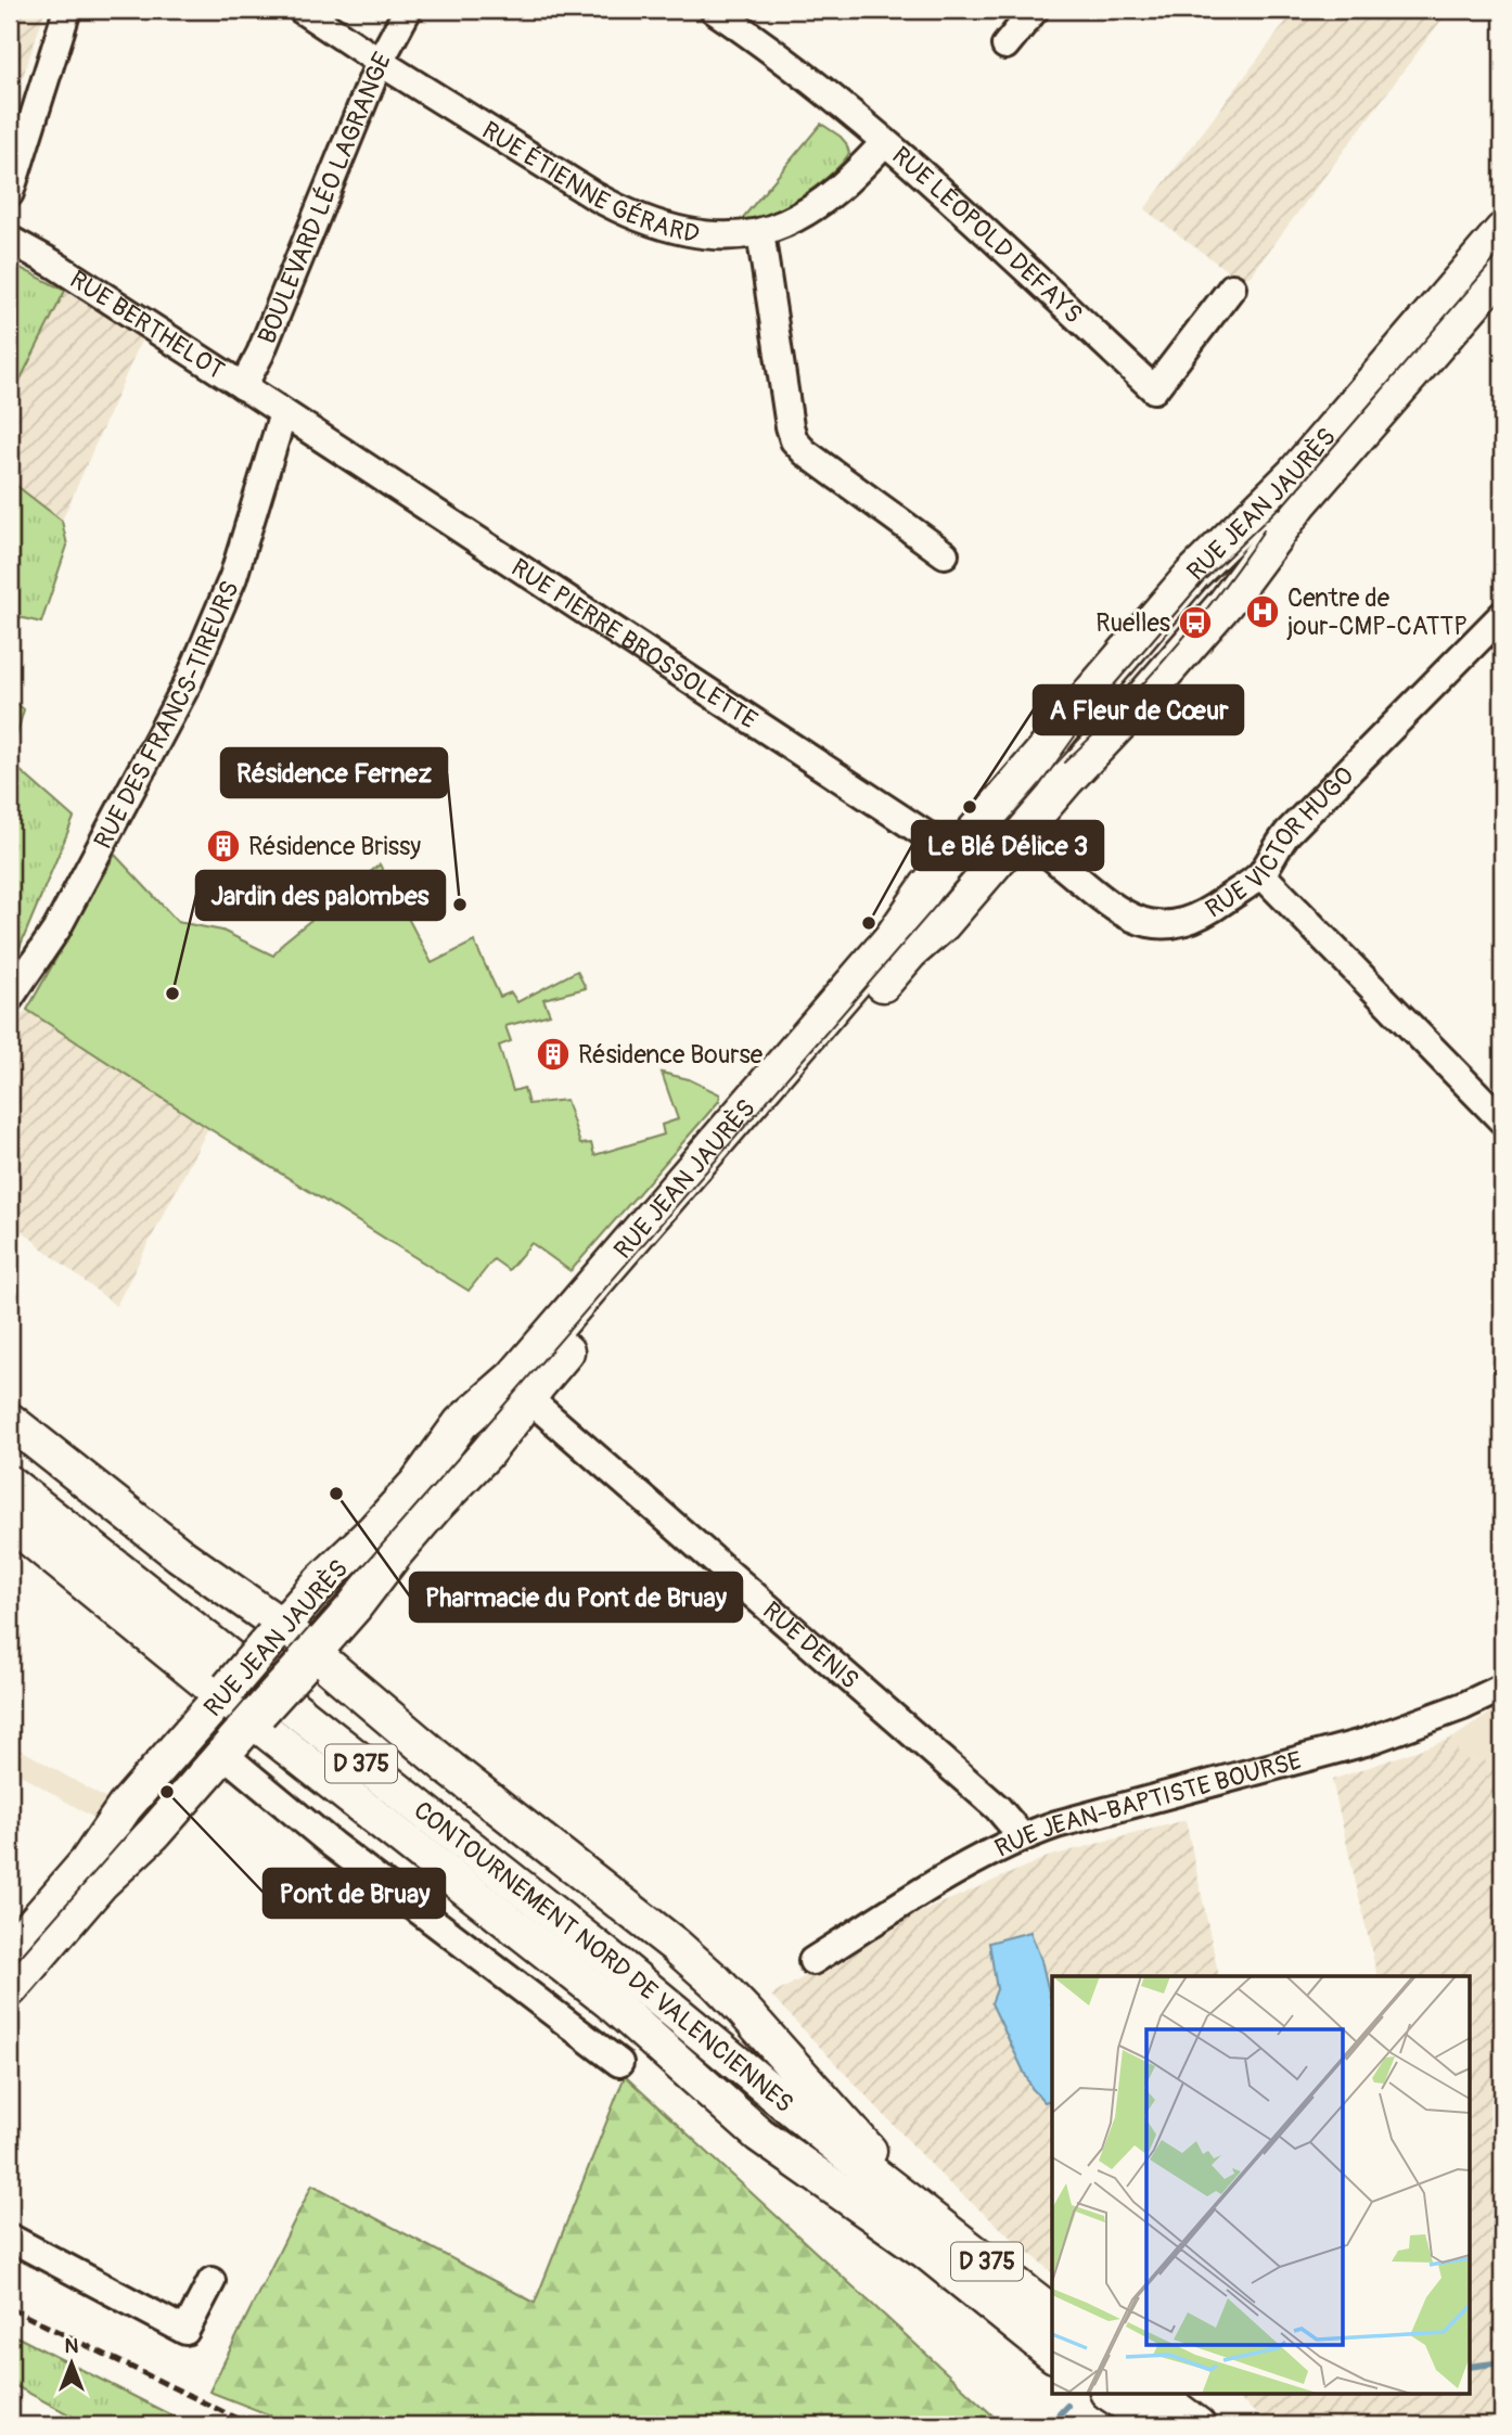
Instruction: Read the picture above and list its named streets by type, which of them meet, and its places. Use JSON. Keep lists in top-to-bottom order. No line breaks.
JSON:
{"streets":{"main road":["RUE JEAN JAURÈS","D 375","CONTOURNEMENT NORD DE VALENCIENNES"],"street":["RUE ÉTIENNE GÉRARD","BOULEVARD LÉO LAGRANGE","RUE LÉOPOLD DEFAYS","RUE BERTHELOT","RUE PIERRE BROSSOLETTE","RUE DES FRANCS-TIREURS","RUE VICTOR HUGO","RUE DENIS","RUE JEAN-BAPTISTE BOURSE"]},"crossings":[["RUE ÉTIENNE GÉRARD","BOULEVARD LÉO LAGRANGE"],["RUE ÉTIENNE GÉRARD","RUE LÉOPOLD DEFAYS"],["BOULEVARD LÉO LAGRANGE","RUE BERTHELOT"],["RUE BERTHELOT","RUE PIERRE BROSSOLETTE"],["RUE BERTHELOT","RUE DES FRANCS-TIREURS"],["RUE JEAN JAURÈS","RUE PIERRE BROSSOLETTE"],["RUE JEAN JAURÈS","RUE VICTOR HUGO"],["RUE JEAN JAURÈS","RUE DENIS"],["RUE PIERRE BROSSOLETTE","RUE DES FRANCS-TIREURS"],["RUE DENIS","RUE JEAN-BAPTISTE BOURSE"]],"places":{"hospital":["Centre de jour-CMP-CATTP"],"bus stop":["Ruelles"],"other":["A Fleur de Cœur","Résidence Fernez","Le Blé Délice 3","Jardin des palombes","Pharmacie du Pont de Bruay","Pont de Bruay"],"building":["Résidence Brissy","Résidence Bourse"]},"north":"top"}
